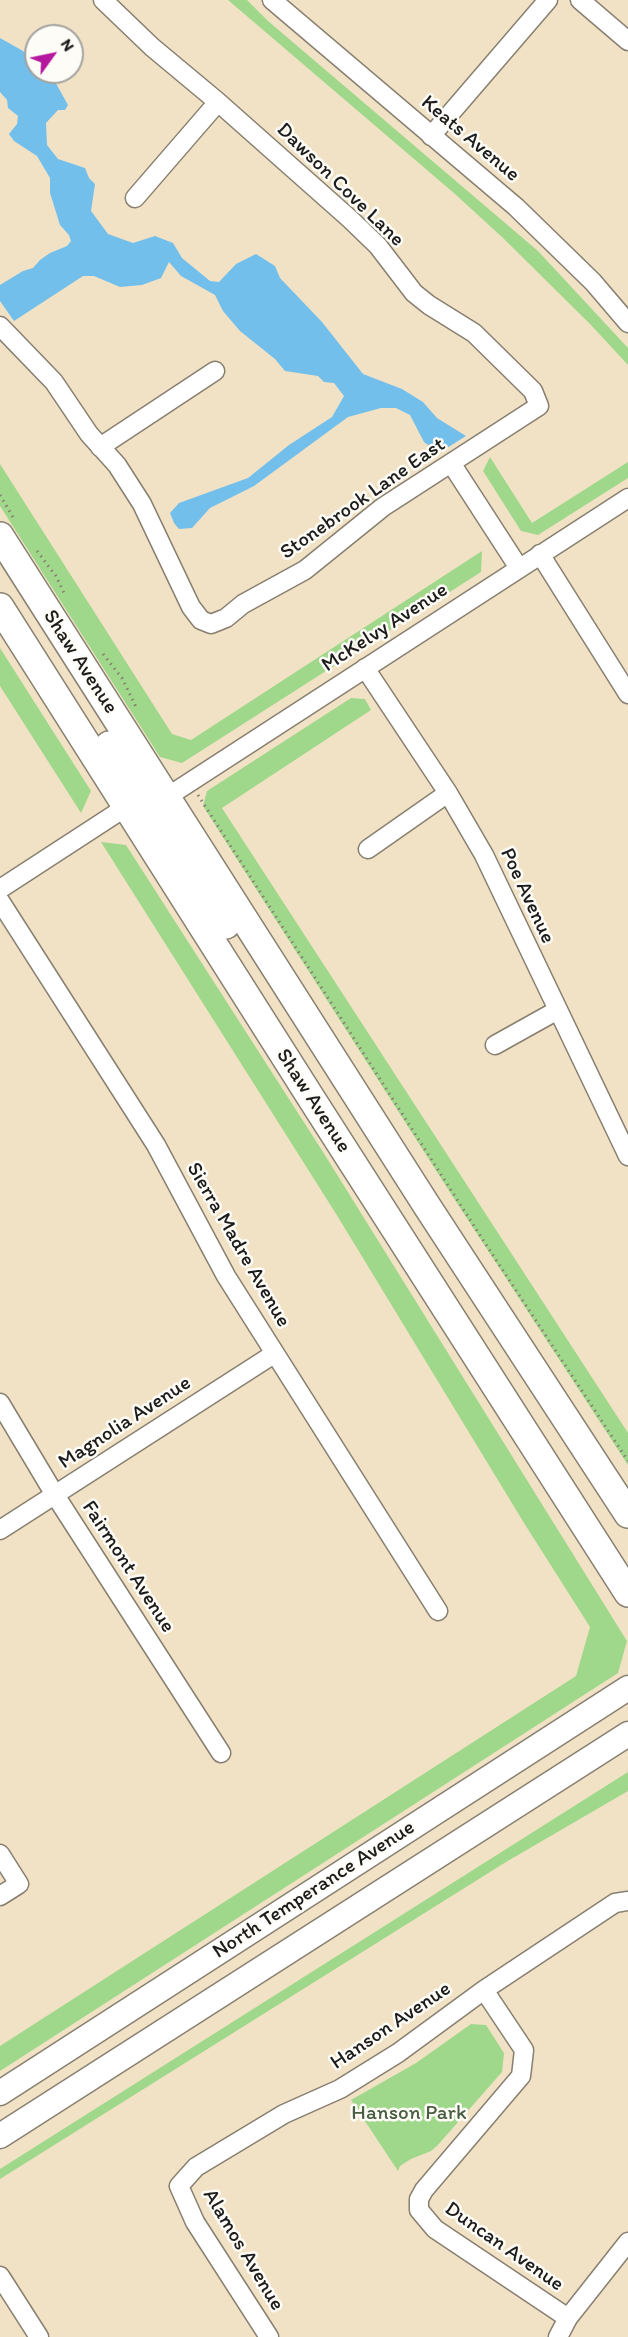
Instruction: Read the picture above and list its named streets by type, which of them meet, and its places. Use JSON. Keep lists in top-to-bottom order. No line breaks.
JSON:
{"streets":{"main road":["Shaw Avenue","North Temperance Avenue"],"street":["Keats Avenue","Dawson Cove Lane","Stonebrook Lane East","McKelvy Avenue","Poe Avenue","Sierra Madre Avenue","Magnolia Avenue","Fairmont Avenue","Hanson Avenue","Duncan Avenue","Alamos Avenue"]},"crossings":[["Dawson Cove Lane","Stonebrook Lane East"],["McKelvy Avenue","Shaw Avenue"],["McKelvy Avenue","Poe Avenue"],["Sierra Madre Avenue","Magnolia Avenue"],["Magnolia Avenue","Fairmont Avenue"],["Hanson Avenue","Duncan Avenue"],["Hanson Avenue","Alamos Avenue"]],"parks":["Hanson Park"],"north":"top right"}
